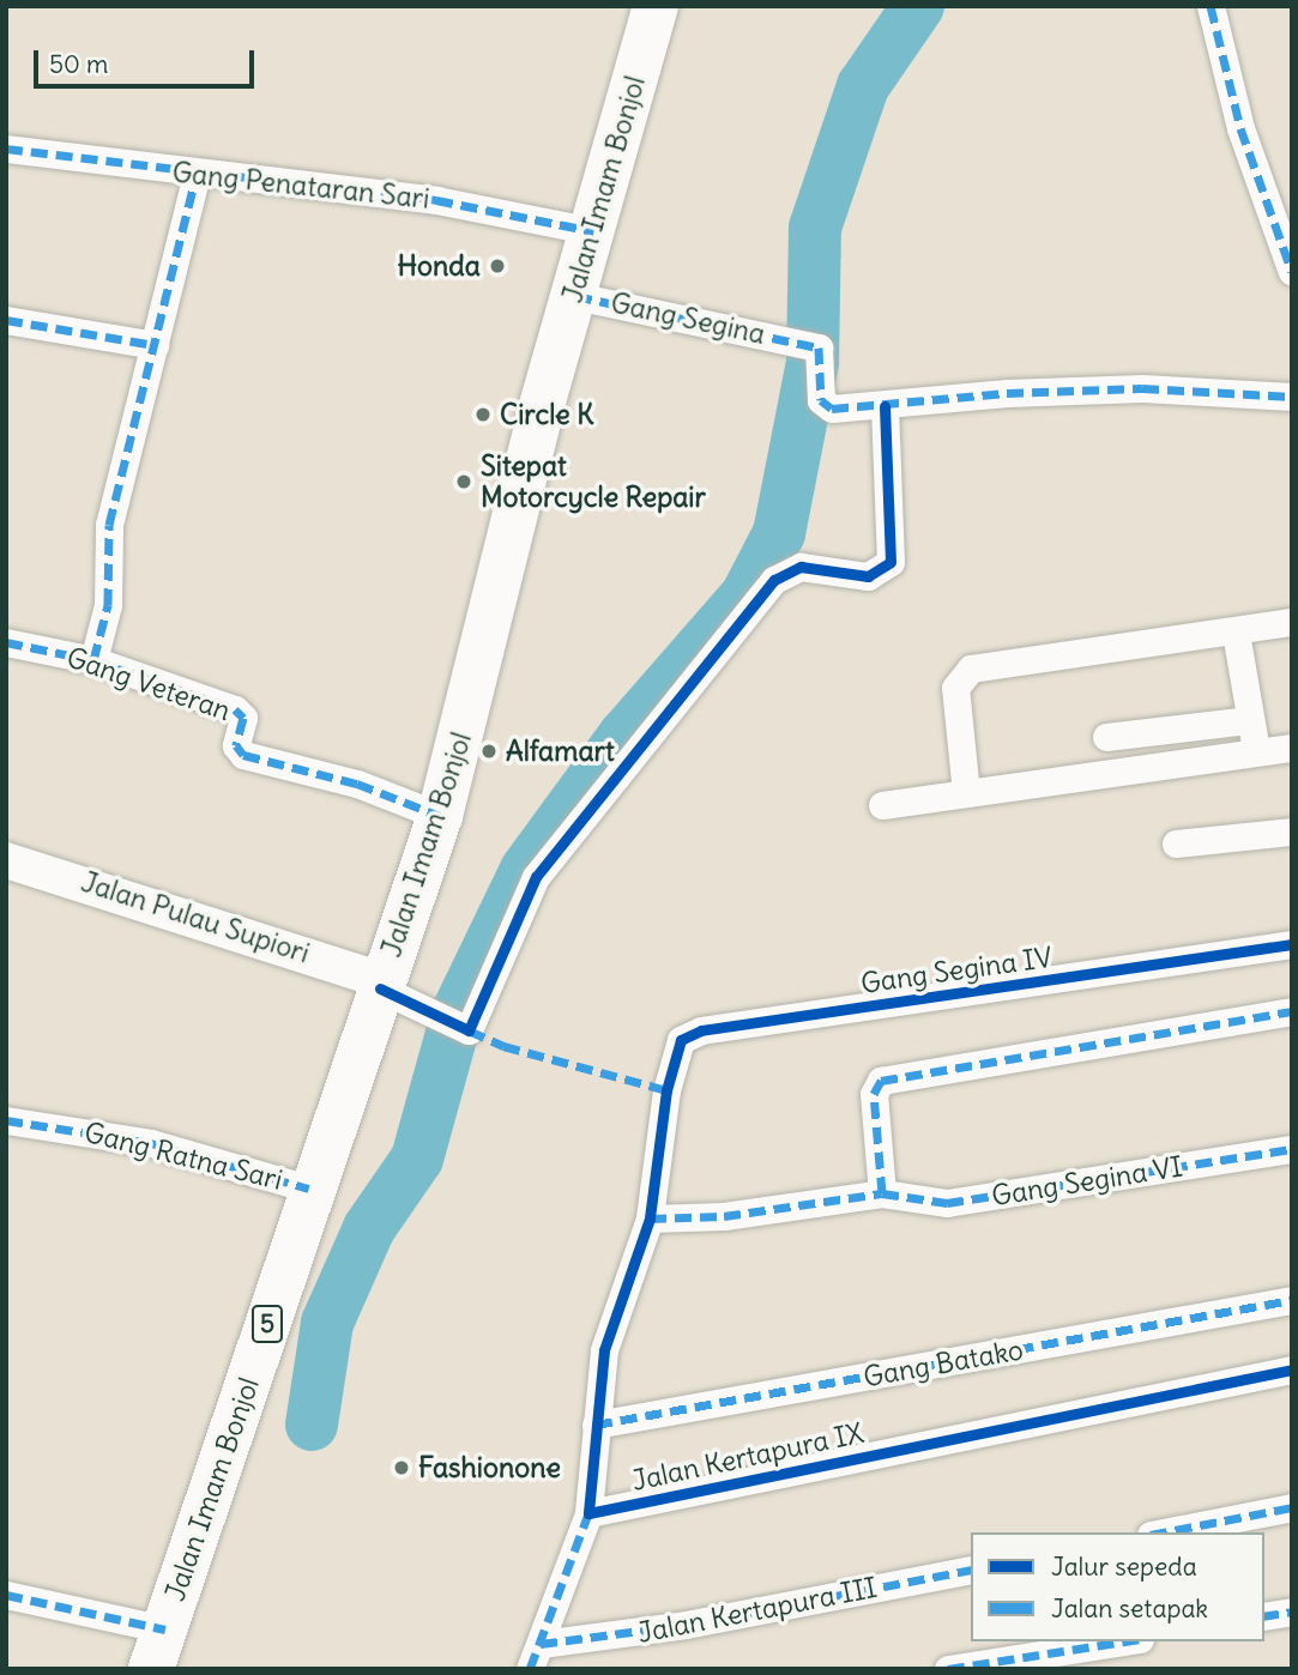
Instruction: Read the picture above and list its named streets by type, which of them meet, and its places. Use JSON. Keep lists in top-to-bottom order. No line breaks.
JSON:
{"streets":{"highway":["Jalan Imam Bonjol","5"],"street":["Gang Penataran Sari","Gang Segina","Gang Veteran","Jalan Pulau Supiori","Gang Segina IV","Gang Ratna Sari","Gang Segina VI","Gang Batako","Jalan Kertapura IX","Jalan Kertapura III"]},"crossings":[["Gang Penataran Sari","Jalan Imam Bonjol"],["Jalan Imam Bonjol","Gang Segina"],["Jalan Imam Bonjol","Gang Veteran"],["Jalan Imam Bonjol","Jalan Pulau Supiori"],["Jalan Imam Bonjol","Gang Ratna Sari"],["Gang Segina IV","Jalan Kertapura IX"],["Gang Segina VI","Jalan Kertapura IX"],["Gang Batako","Jalan Kertapura IX"]],"places":["Honda","Circle K","Sitepat Motorcycle Repair","Alfamart","Fashionone"],"legend":["Jalur sepeda","Jalan setapak"],"scale_bar":"50 m"}
